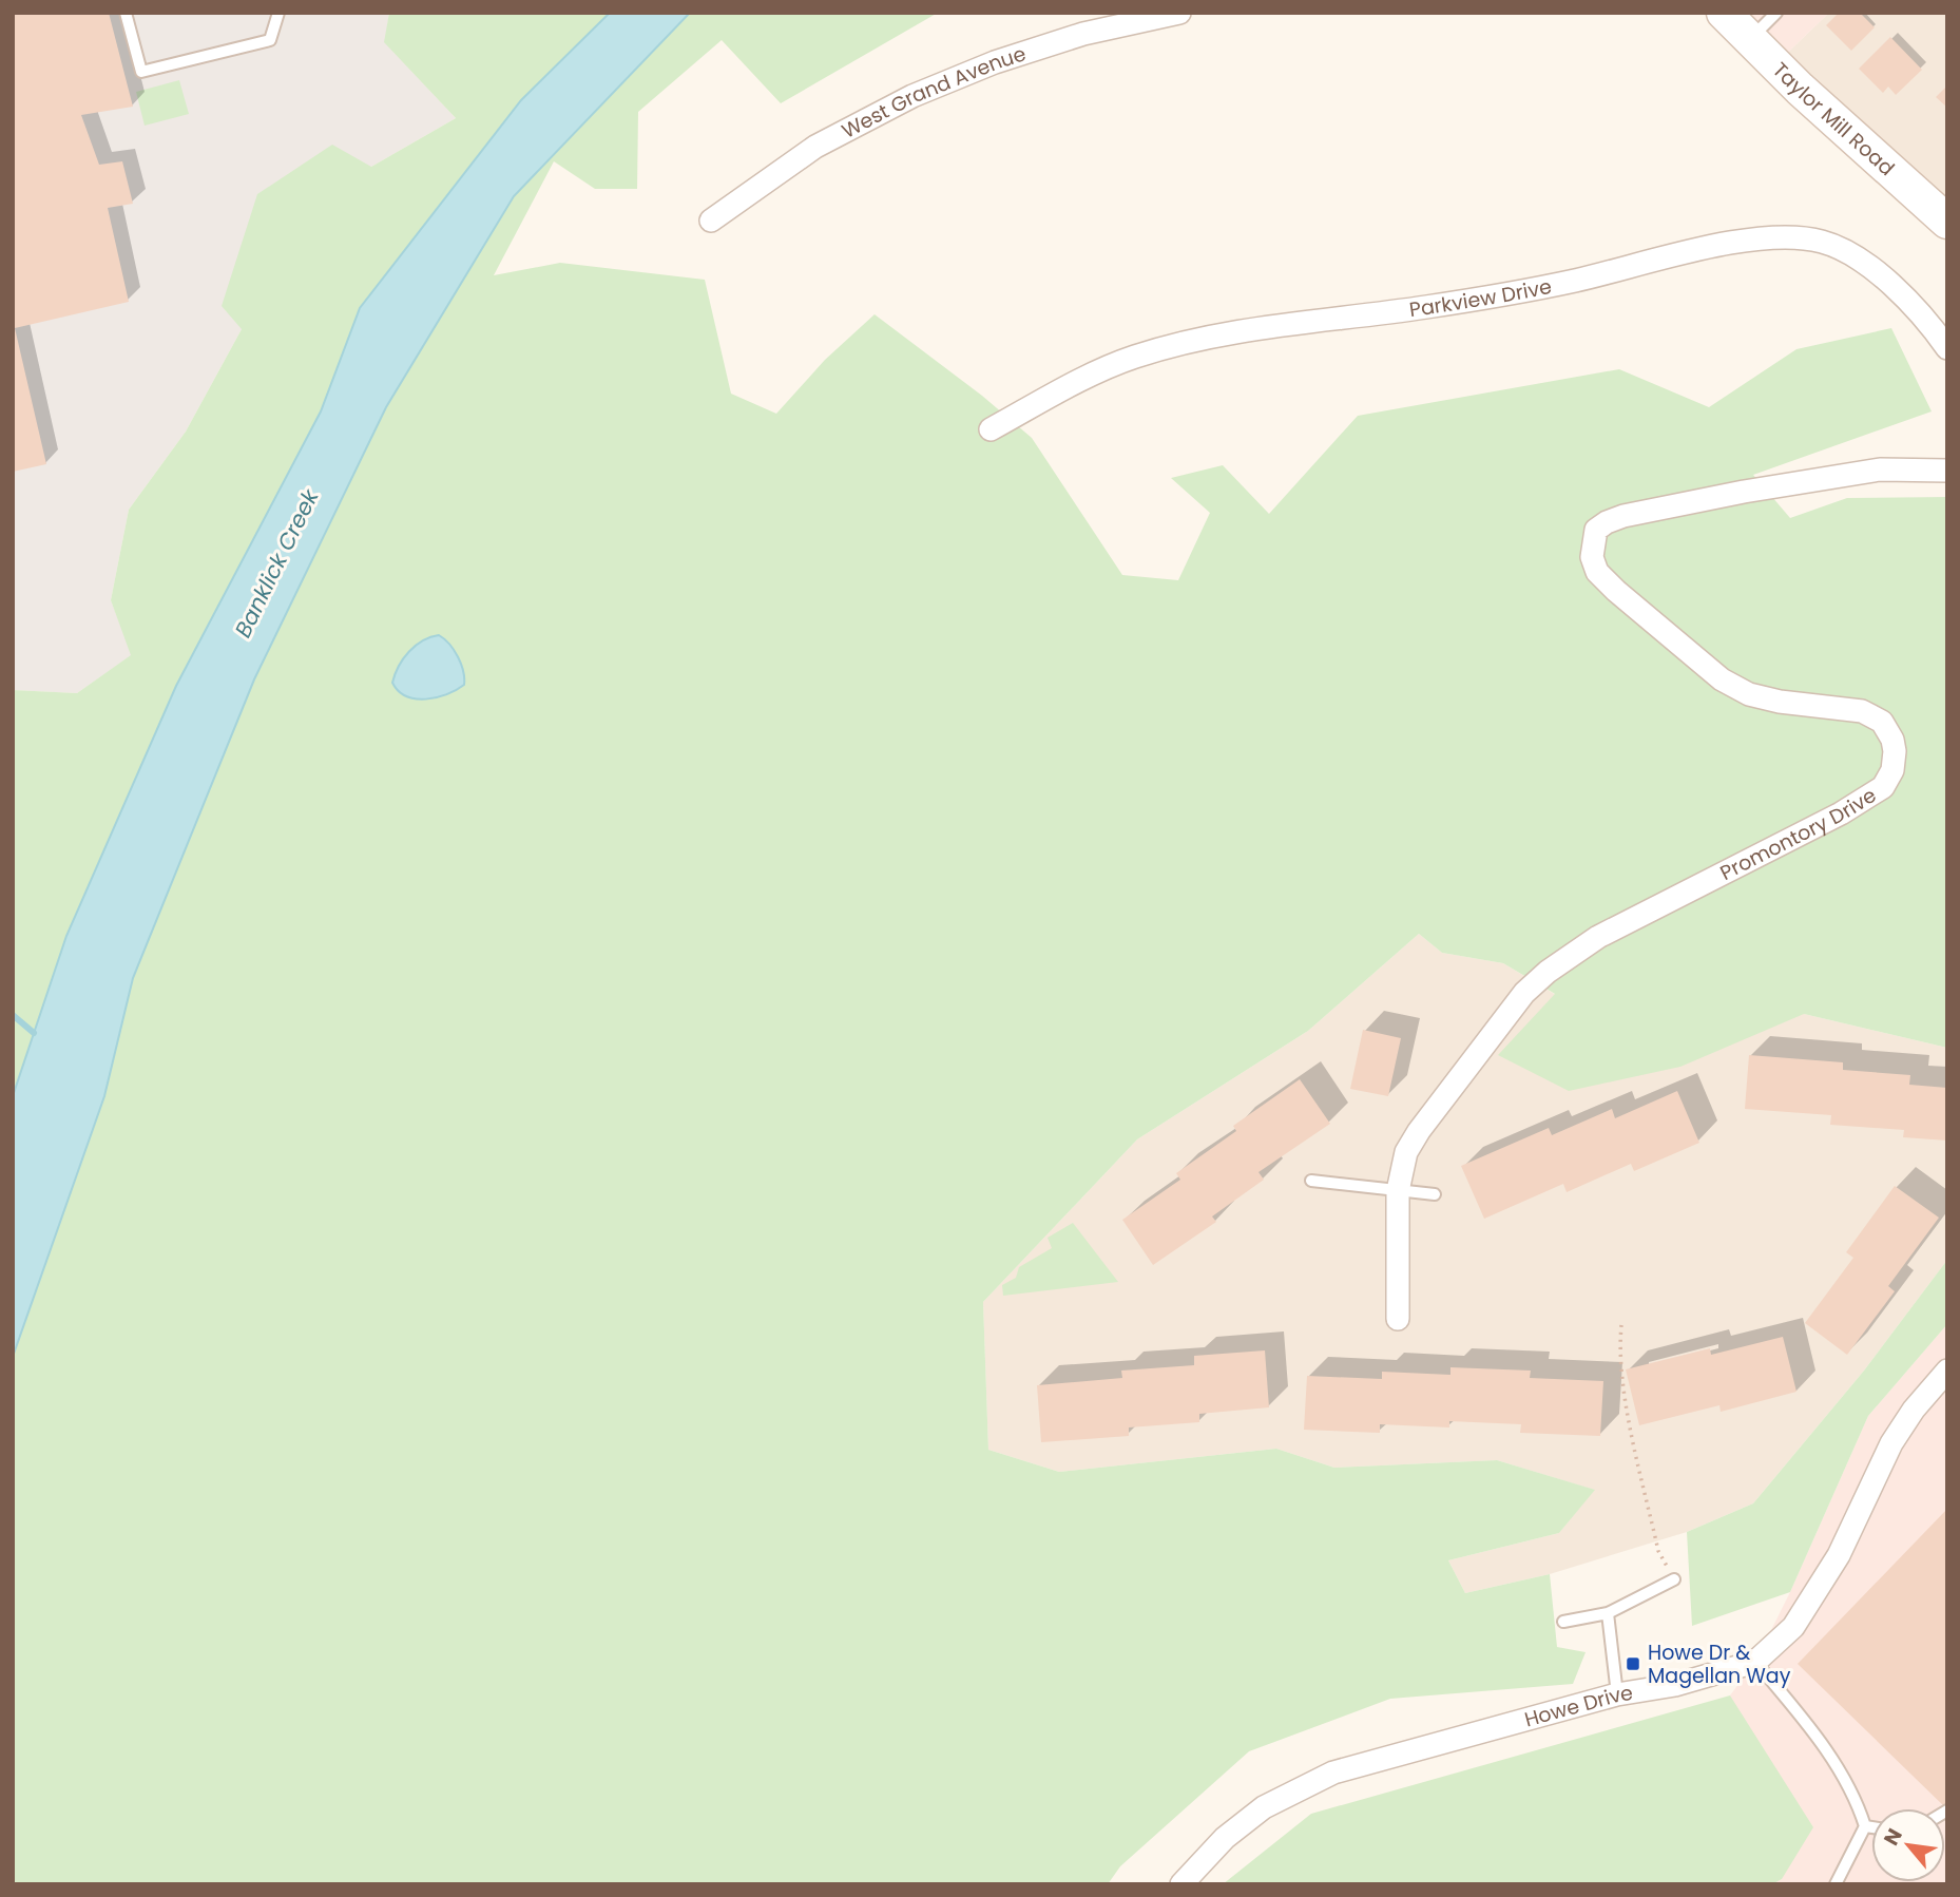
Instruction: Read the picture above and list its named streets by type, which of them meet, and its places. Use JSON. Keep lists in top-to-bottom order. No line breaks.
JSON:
{"streets":{"main road":["Taylor Mill Road"],"street":["West Grand Avenue","Parkview Drive","Promontory Drive","Howe Drive"]},"water":["Banklick Creek"],"places":{"transit":["Howe Dr & Magellan Way"]},"north":"top left"}
